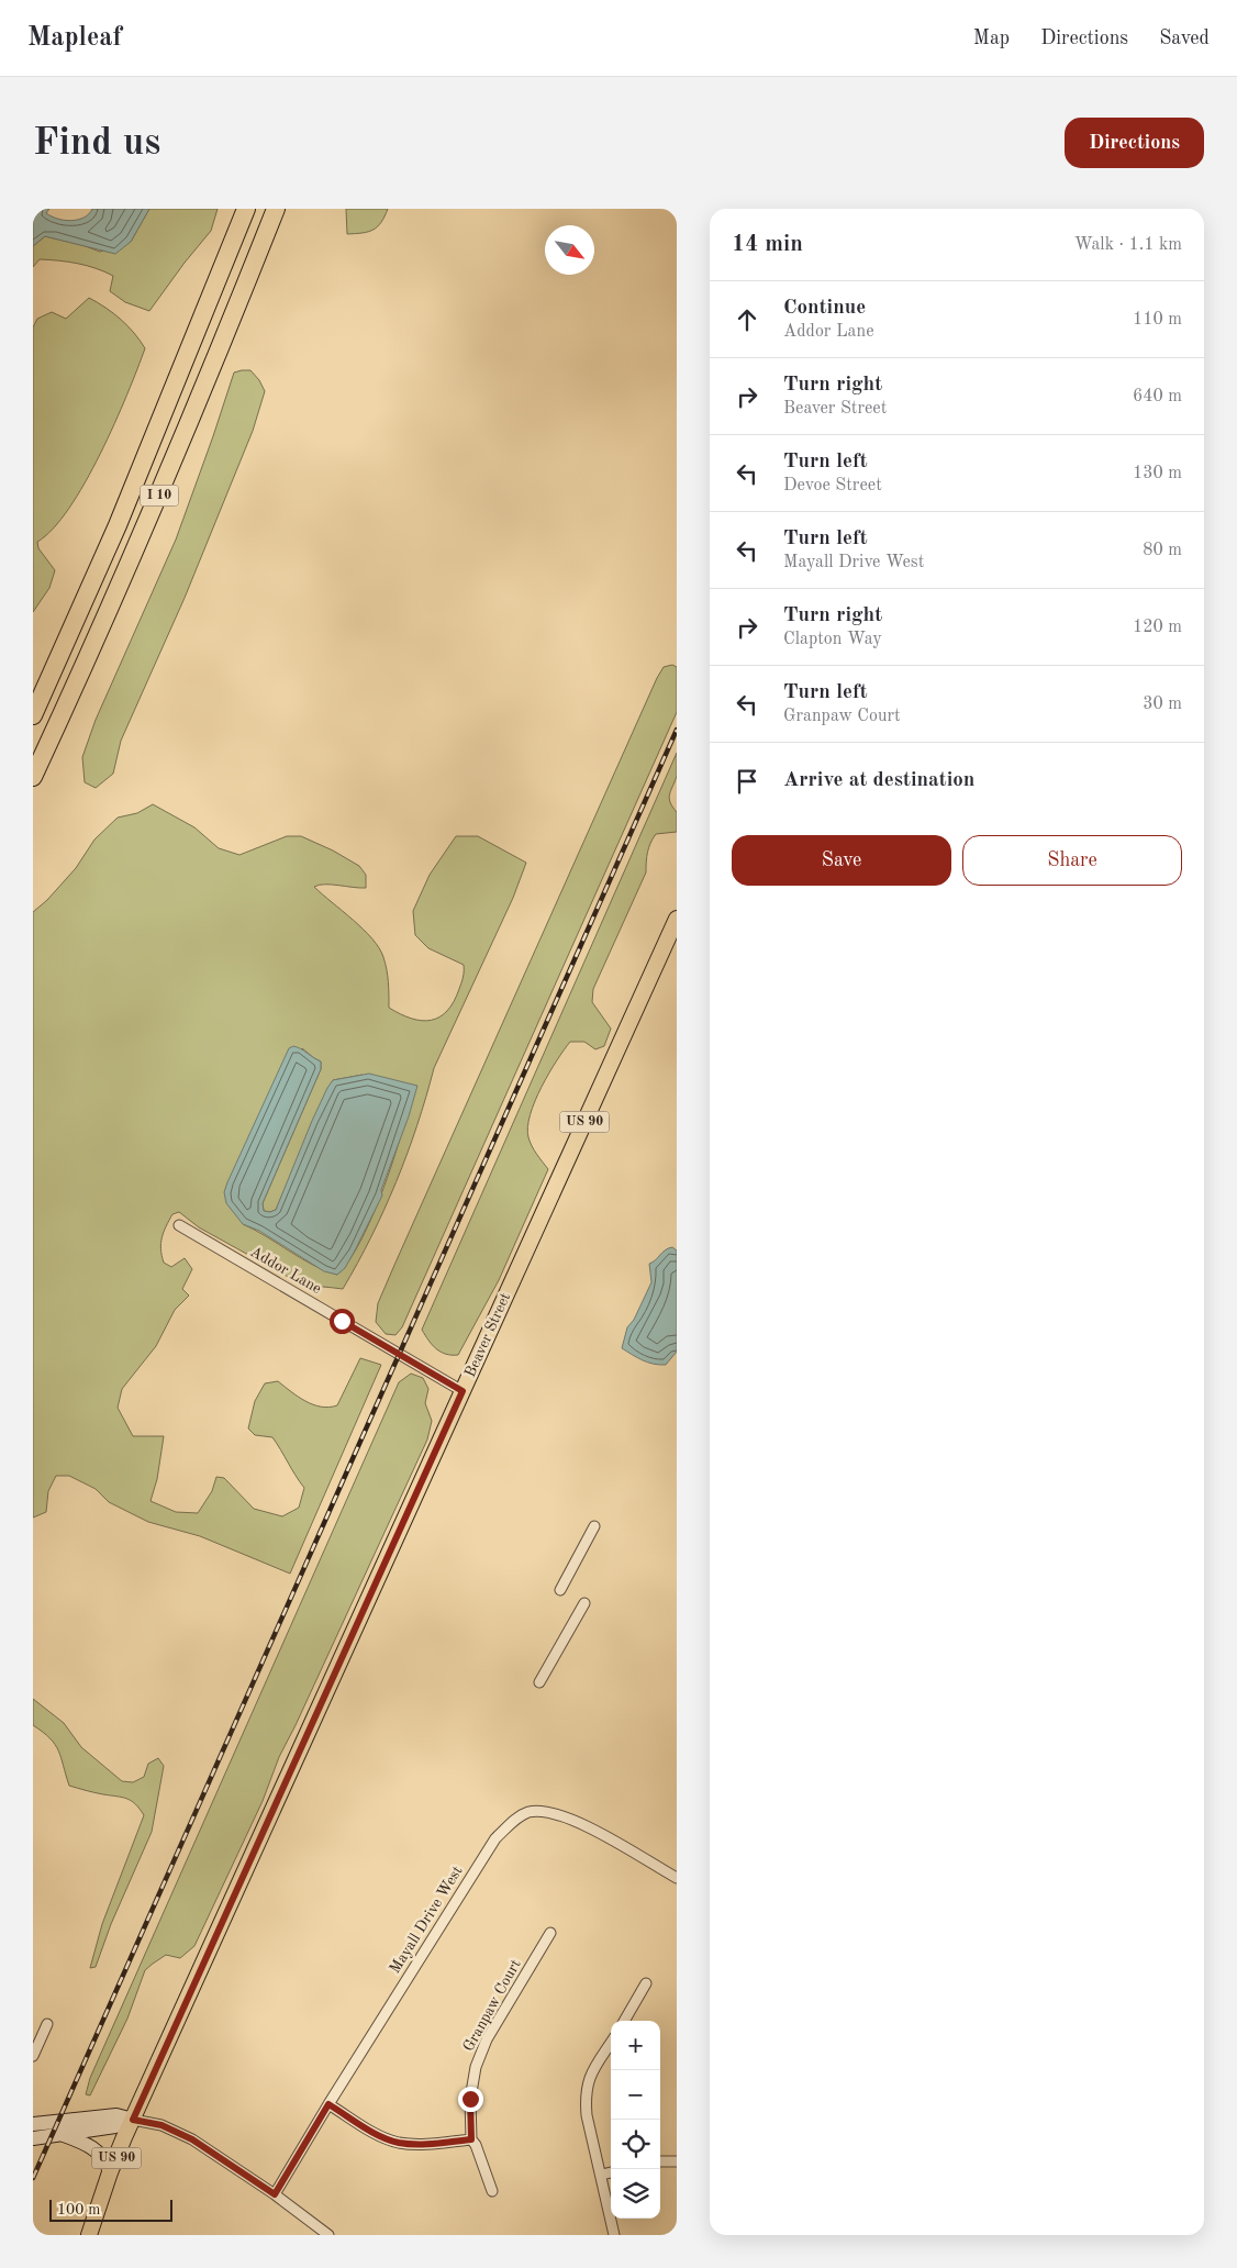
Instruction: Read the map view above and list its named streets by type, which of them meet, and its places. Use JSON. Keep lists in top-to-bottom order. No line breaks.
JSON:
{"streets":{"highway":["I 10"],"main road":["US 90","Beaver Street"],"street":["Addor Lane","Mayall Drive West","Granpaw Court"]},"crossings":[["Addor Lane","Beaver Street"]],"scale_bar":"100 m","north":"bottom right","page":{"header":"Mapleaf","nav":["Map","Directions","Saved"],"buttons":["Directions",["Save","Share"]],"title":"Find us","heading":["14 min","Walk · 1.1 km"],"list":[["Continue","Addor Lane","110 m"],["Turn right","Beaver Street","640 m"],["Turn left","Devoe Street","130 m"],["Turn left","Mayall Drive West","80 m"],["Turn right","Clapton Way","120 m"],["Turn left","Granpaw Court","30 m"],"Arrive at destination"],"map_buttons":["+","−"],"scale":"100 m"}}
